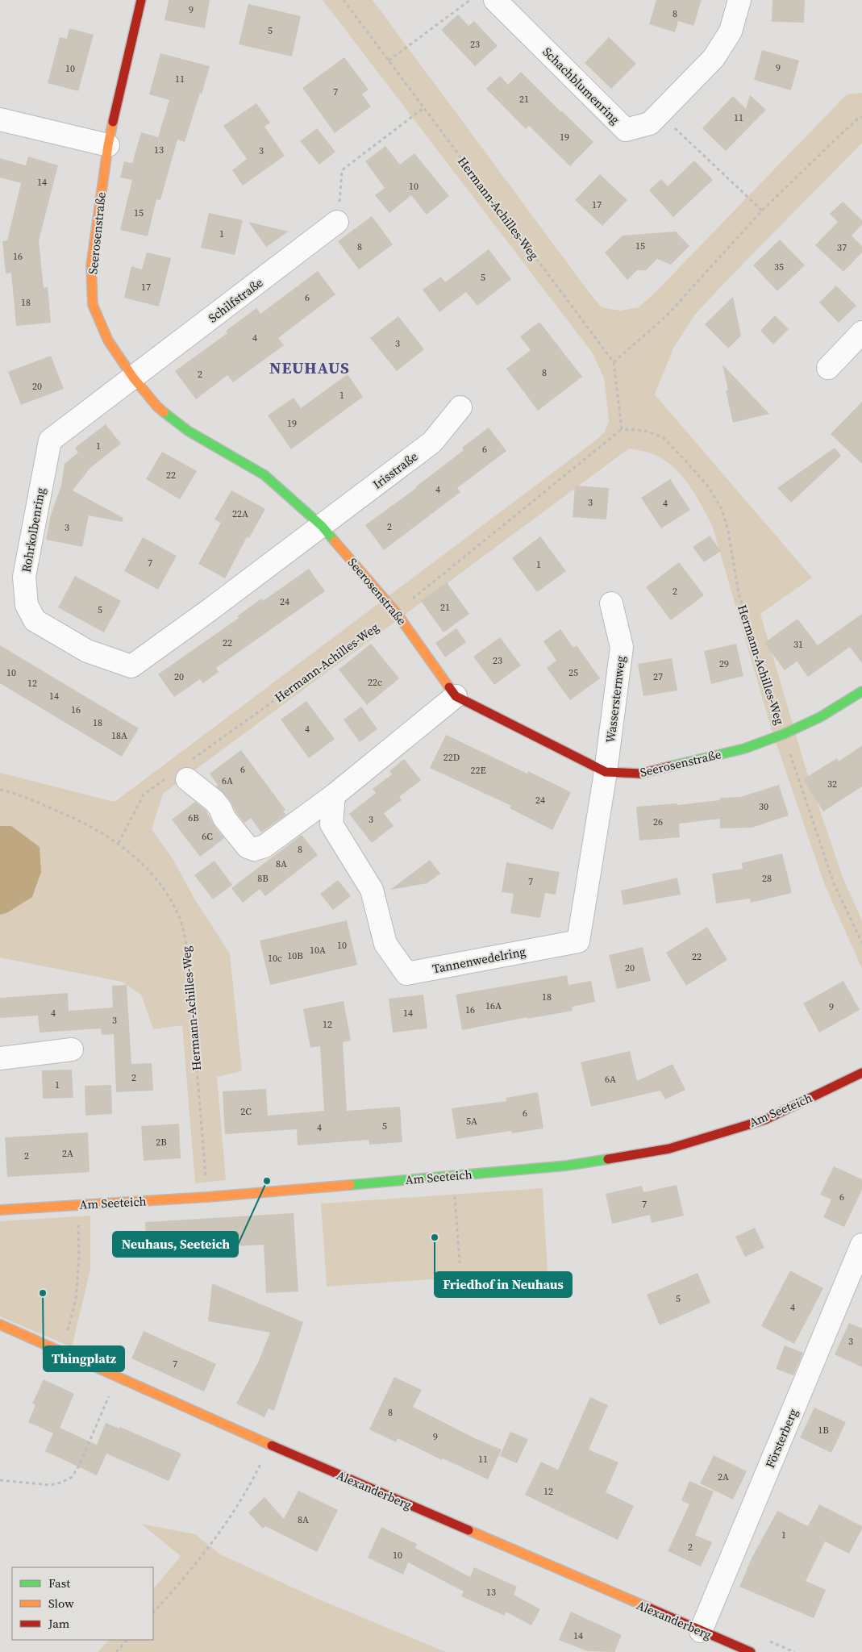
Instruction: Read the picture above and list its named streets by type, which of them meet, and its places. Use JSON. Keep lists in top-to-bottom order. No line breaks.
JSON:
{"streets":{"street":["Schachblumenring","Seerosenstraße","Schilfstraße","Irisstraße","Rohrkolbenring","Wassersternweg","Tannenwedelring","Am Seeteich","Försterberg","Alexanderberg"],"path":["Hermann-Achilles-Weg"]},"crossings":[["Hermann-Achilles-Weg","Seerosenstraße"],["Hermann-Achilles-Weg","Am Seeteich"],["Seerosenstraße","Schilfstraße"],["Seerosenstraße","Irisstraße"],["Seerosenstraße","Rohrkolbenring"],["Seerosenstraße","Wassersternweg"],["Seerosenstraße","Tannenwedelring"],["Schilfstraße","Rohrkolbenring"],["Irisstraße","Rohrkolbenring"],["Wassersternweg","Tannenwedelring"],["Försterberg","Alexanderberg"]],"districts":["NEUHAUS"],"places":["Neuhaus, Seeteich","Friedhof in Neuhaus","Thingplatz"],"house_numbers":["9","8","5","23","9","10","11","7","21","11","19","13","3","14","10","17","15","1","15","8","37","16","35","5","17","6","18","4","3","8","2","20","1","19","1","6","22","4","3","4","22A","2","3","7","1","2","24","21","5","22","31","23","29","10","25","20","27","22c","12","14","16","18","4","18A","22D","6","22E","6A","32","24","30","6B","3","26","6C","8","8A","8B","28","7","10","10A","10B","22","10c","20","18","16A","9","16","4","14","3","12","2","6A","1","2C","6","5A","5","4","2B","2A","2","6","7","5","4","3","7","8","1B","9","11","2A","12","8A","1","2","10","13","14"],"legend":["Fast","Slow","Jam"]}
